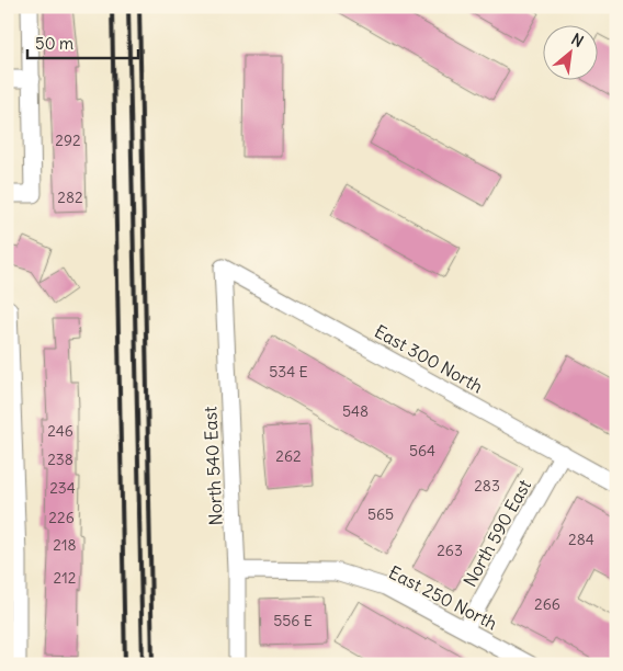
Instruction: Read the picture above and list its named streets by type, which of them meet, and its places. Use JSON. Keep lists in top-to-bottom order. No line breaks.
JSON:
{"streets":{"street":["East 300 North","North 540 East","North 590 East","East 250 North"]},"crossings":[["East 300 North","North 540 East"],["East 300 North","North 590 East"],["North 540 East","East 250 North"],["North 590 East","East 250 North"]],"house_numbers":["292","282","534 E","548","246","564","262","238","283","234","565","226","284","218","263","212","266","556 E"],"scale_bar":"50 m","north":"top right"}
